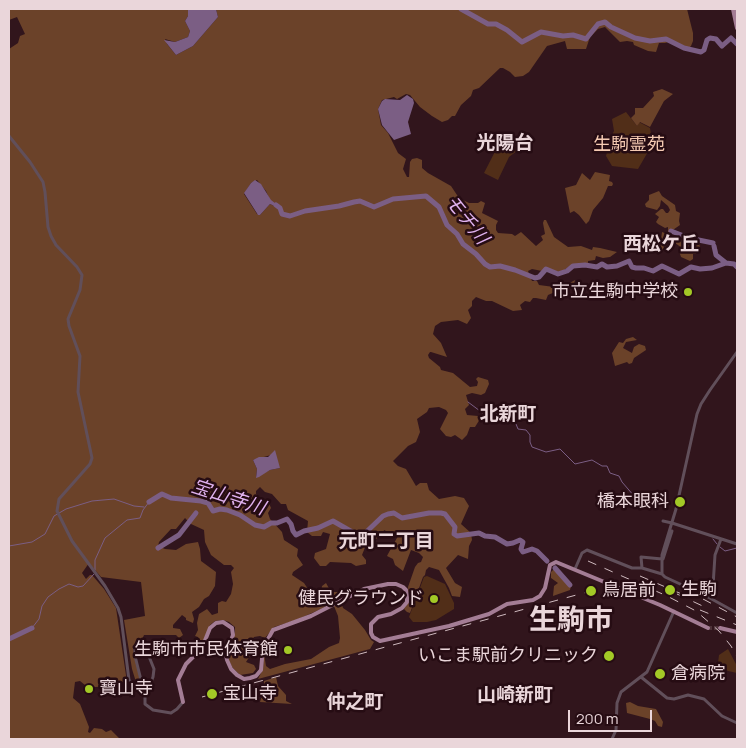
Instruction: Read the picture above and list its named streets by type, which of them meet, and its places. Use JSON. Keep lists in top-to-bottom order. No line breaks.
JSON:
{"districts":["光陽台","西松ケ丘","北新町","元町二丁目","生駒市","山崎新町","仲之町"],"water":["モチ川","宝山寺川"],"parks":["生駒霊苑"],"places":["市立生駒中学校","橋本眼科","生駒","鳥居前","健民グラウンド","生駒市市民体育館","いこま駅前クリニック","倉病院","寶山寺","宝山寺"],"scale_bar":"200 m"}
